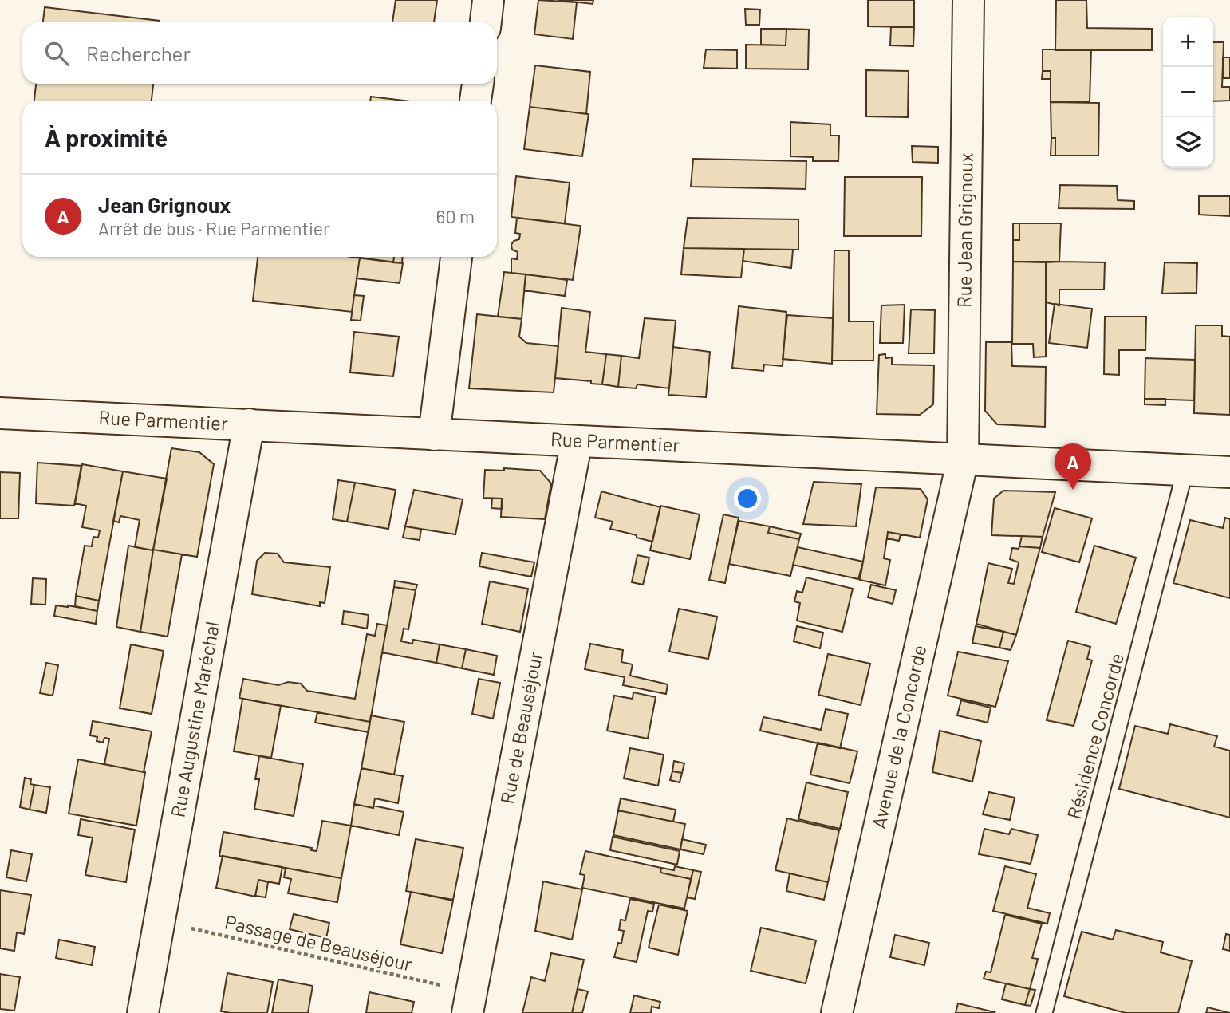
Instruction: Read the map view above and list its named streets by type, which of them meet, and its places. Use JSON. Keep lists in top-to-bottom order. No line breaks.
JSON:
{"streets":{"street":["Rue Jean Grignoux","Rue Parmentier","Rue Augustine Maréchal","Rue de Beauséjour","Avenue de la Concorde"],"lane":["Résidence Concorde"],"path":["Passage de Beauséjour"]},"crossings":[["Rue Jean Grignoux","Rue Parmentier"],["Rue Jean Grignoux","Avenue de la Concorde"],["Rue Parmentier","Rue Augustine Maréchal"],["Rue Parmentier","Rue de Beauséjour"],["Rue Parmentier","Avenue de la Concorde"],["Rue Parmentier","Résidence Concorde"],["Rue Augustine Maréchal","Passage de Beauséjour"],["Rue de Beauséjour","Passage de Beauséjour"]],"page":{"map_buttons":["+","−"],"search":"Rechercher","heading":"À proximité","list":[{"mark":"A","name":"Jean Grignoux","note":"Arrêt de bus · Rue Parmentier","value":"60 m"}],"pins":"A"}}
